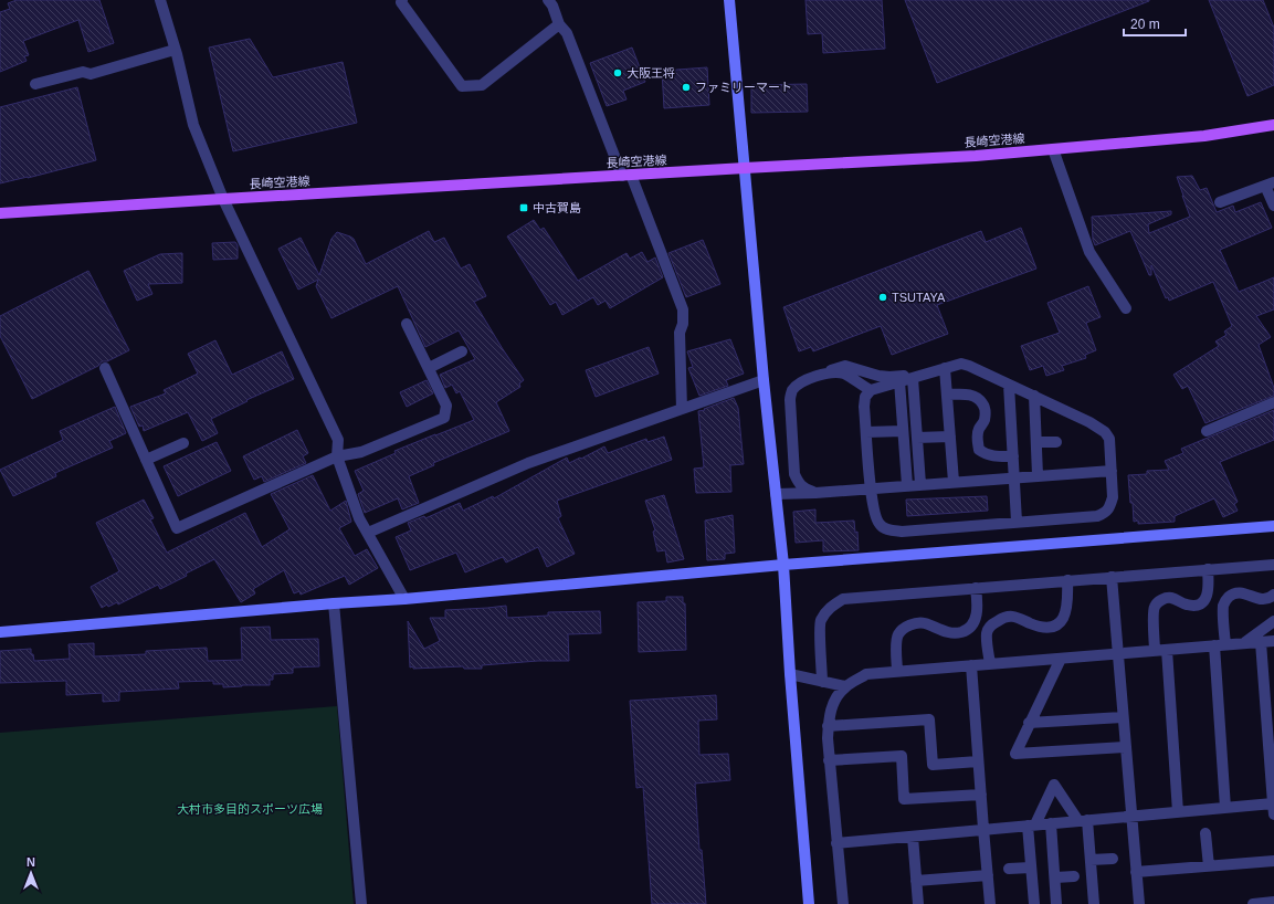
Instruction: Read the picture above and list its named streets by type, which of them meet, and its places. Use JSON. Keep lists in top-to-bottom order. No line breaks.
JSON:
{"streets":{"main road":["長崎空港線"]},"parks":["大村市多目的スポーツ広場"],"places":{"other":["大阪王将","ファミリーマート","TSUTAYA"],"transit":["中古賀島"]},"scale_bar":"20 m","north":"top"}
